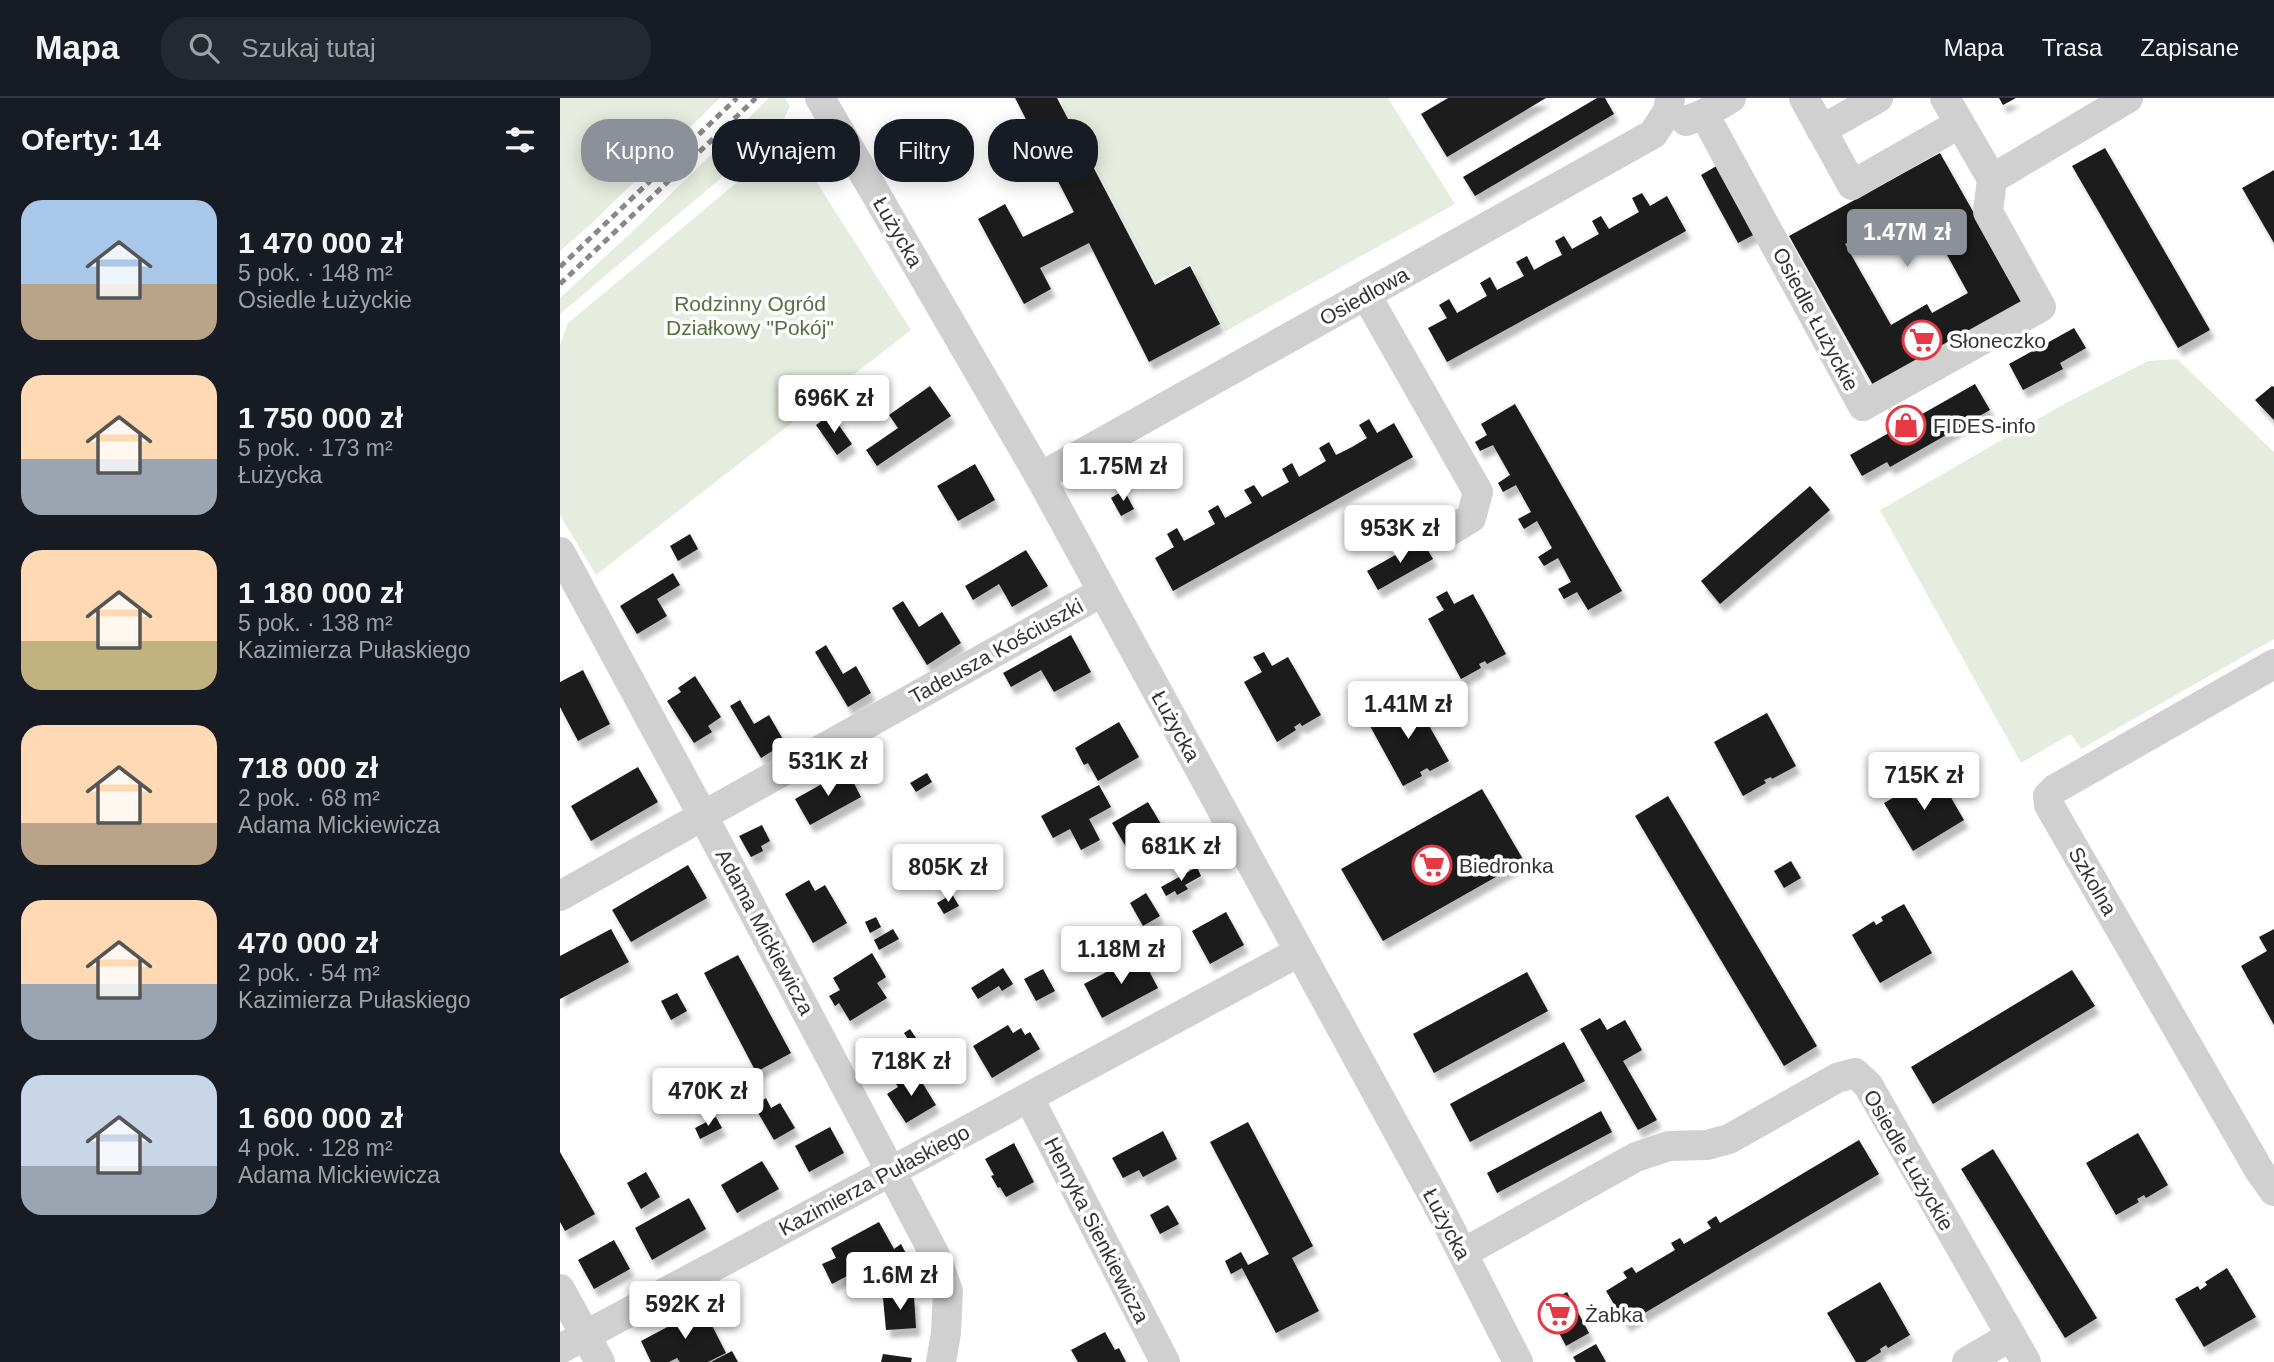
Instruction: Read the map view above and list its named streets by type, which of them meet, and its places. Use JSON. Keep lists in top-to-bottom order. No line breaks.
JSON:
{"streets":{"street":["Łużycka","Osiedlowa","Osiedle Łużyckie","Tadeusza Kościuszki","Szkolna","Adama Mickiewicza","Kazimierza Pułaskiego","Henryka Sienkiewicza"]},"crossings":[["Łużycka","Osiedlowa"],["Łużycka","Osiedle Łużyckie"],["Łużycka","Tadeusza Kościuszki"],["Łużycka","Kazimierza Pułaskiego"],["Osiedlowa","Osiedle Łużyckie"],["Tadeusza Kościuszki","Adama Mickiewicza"],["Adama Mickiewicza","Kazimierza Pułaskiego"],["Kazimierza Pułaskiego","Henryka Sienkiewicza"]],"parks":["Rodzinny Ogród Działkowy \"Pokój\""],"places":{"supermarket":["Słoneczko","Biedronka","Żabka"],"shop":["FIDES-info"]},"page":{"header":"Mapa","search":"Szukaj tutaj","nav":["Mapa","Trasa","Zapisane"],"heading":"Oferty: 14","chip":["Kupno","Wynajem","Filtry","Nowe"],"list":[{"name":"1 470 000 zł","note":"5 pok. · 148 m² · Osiedle Łużyckie"},{"name":"1 750 000 zł","note":"5 pok. · 173 m² · Łużycka"},{"name":"1 180 000 zł","note":"5 pok. · 138 m² · Kazimierza Pułaskiego"},{"name":"718 000 zł","note":"2 pok. · 68 m² · Adama Mickiewicza"},{"name":"470 000 zł","note":"2 pok. · 54 m² · Kazimierza Pułaskiego"},{"name":"1 600 000 zł","note":"4 pok. · 128 m² · Adama Mickiewicza"}],"price":["1.47M zł","696K zł","1.75M zł","953K zł","1.41M zł","531K zł","715K zł","681K zł","805K zł","1.18M zł","718K zł","470K zł","1.6M zł","592K zł"]}}
